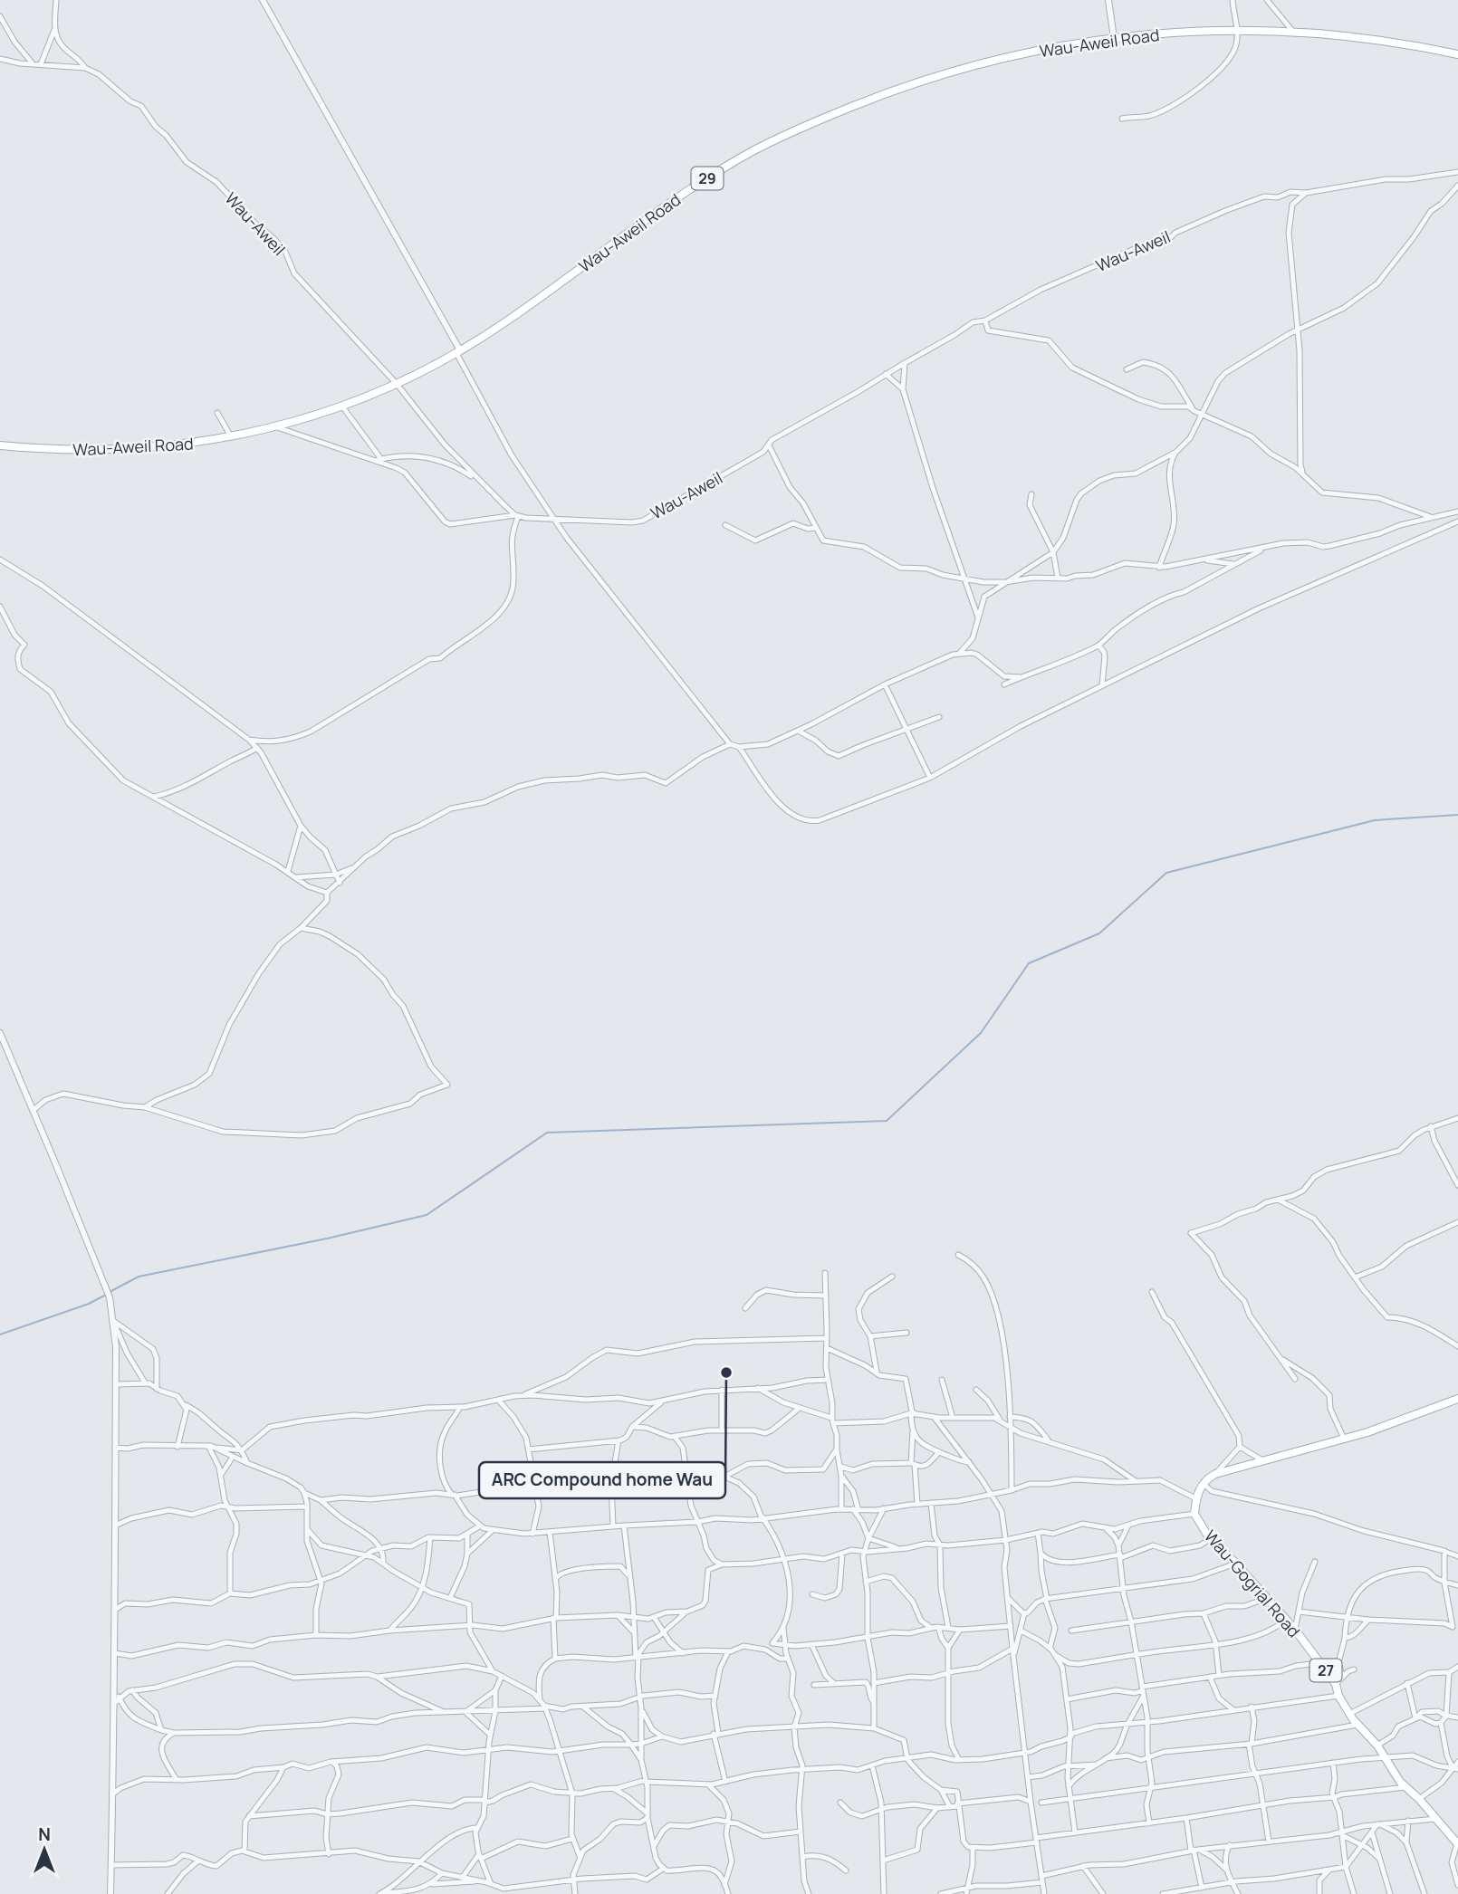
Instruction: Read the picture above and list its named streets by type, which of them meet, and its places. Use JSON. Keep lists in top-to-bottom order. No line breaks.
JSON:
{"streets":{"main road":["Wau-Aweil Road","29","Wau-Gogrial Road","27"],"street":["Wau-Aweil"]},"crossings":[["Wau-Aweil Road","Wau-Aweil"]],"places":["ARC Compound home Wau"],"north":"top"}
